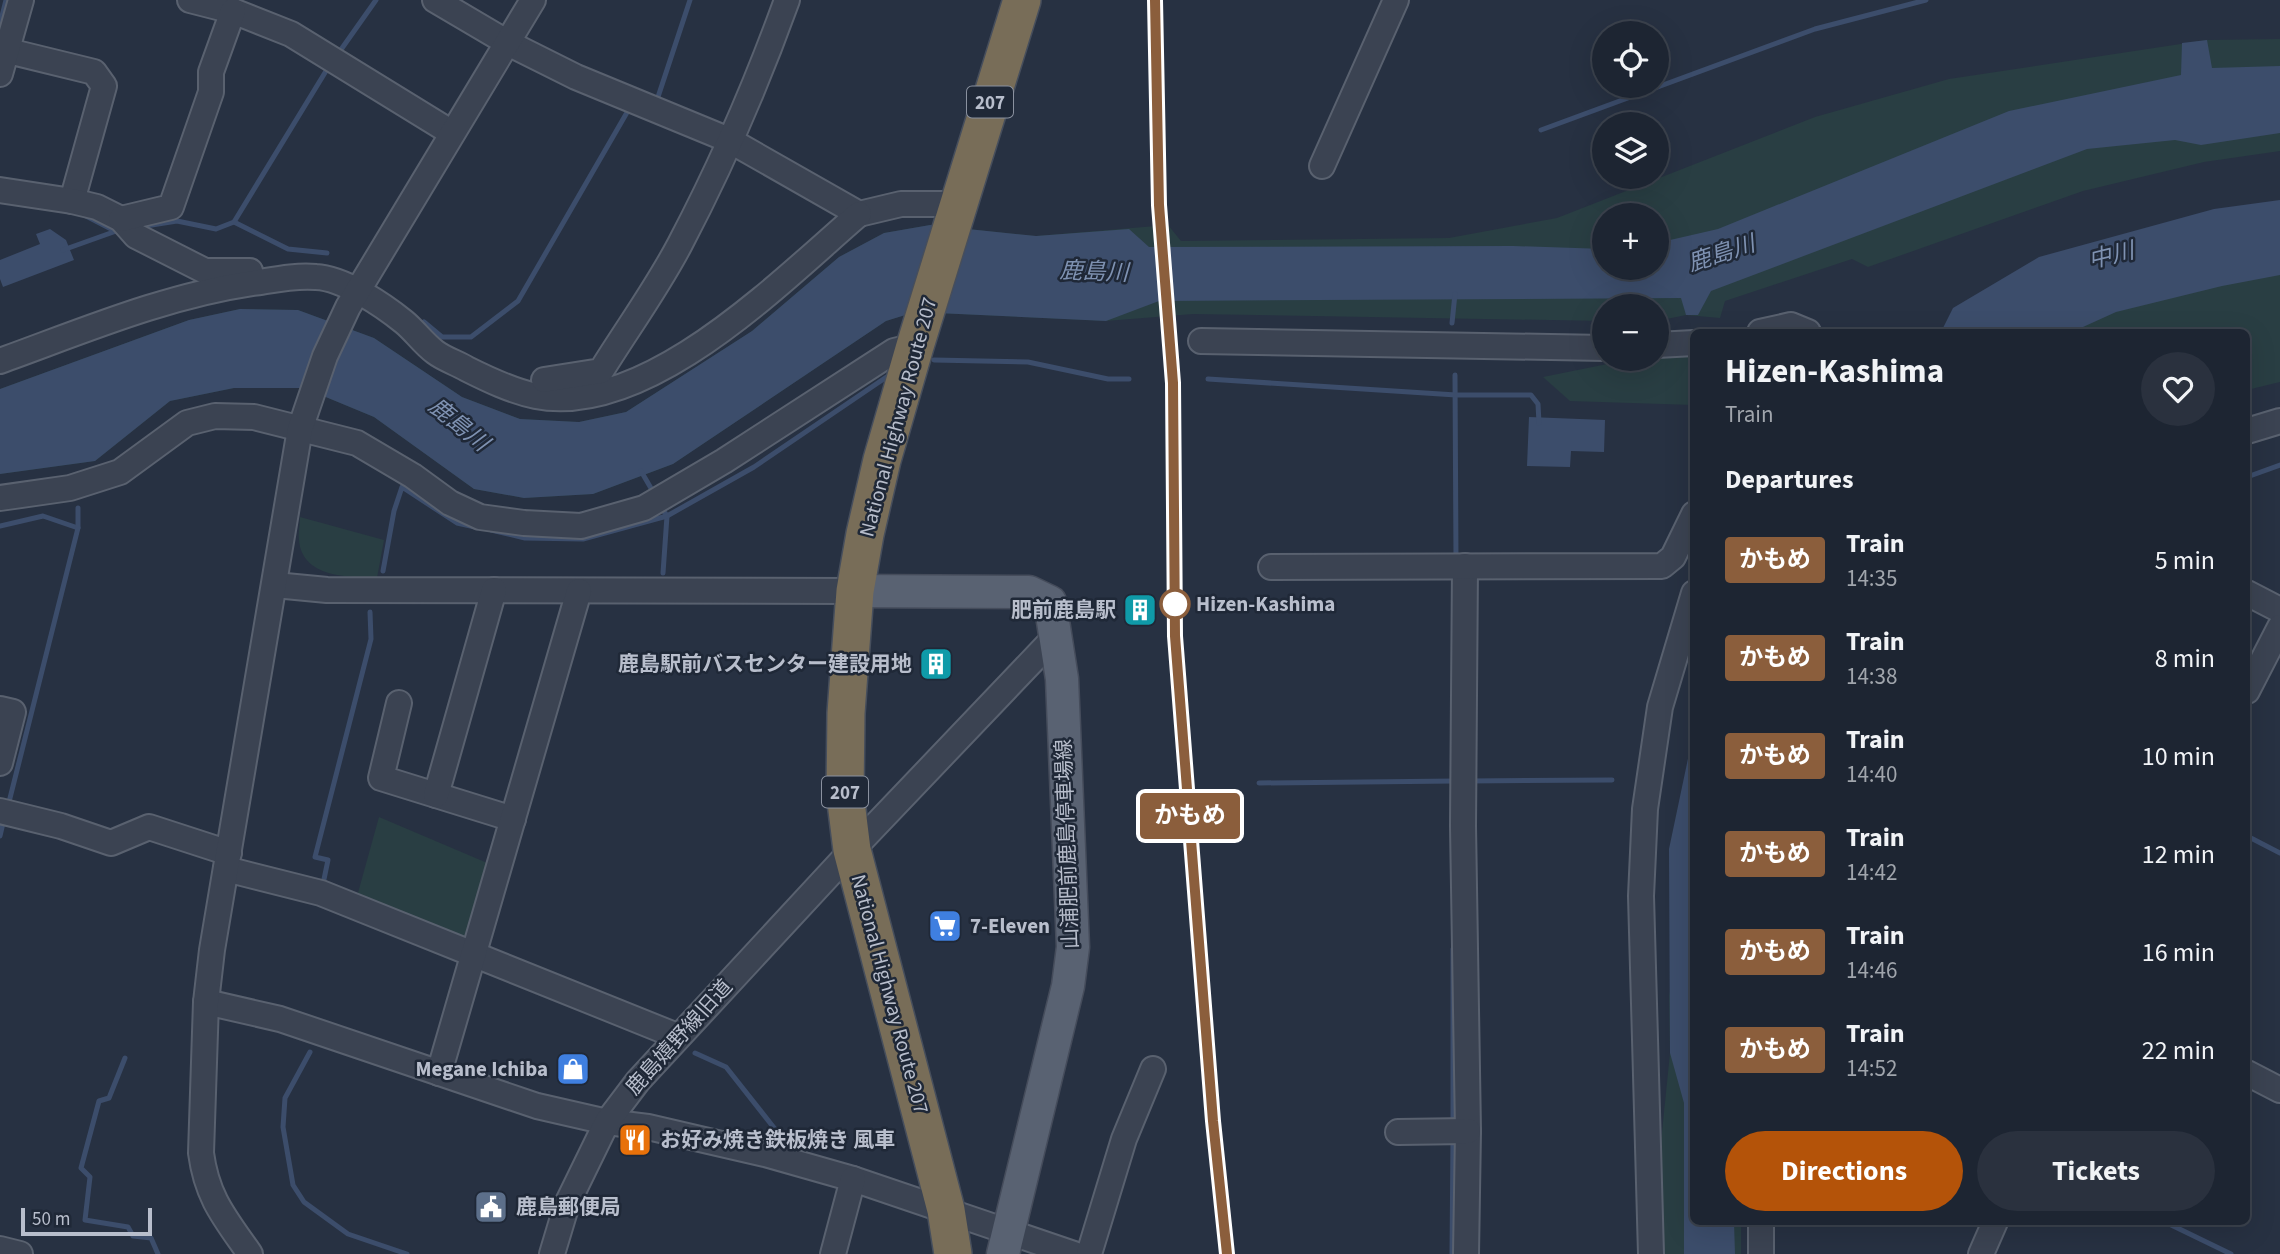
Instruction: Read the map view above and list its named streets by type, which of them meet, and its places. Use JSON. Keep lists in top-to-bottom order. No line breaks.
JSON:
{"streets":{"highway":["207","National Highway Route 207"],"main road":["山浦肥前鹿島停車場線"],"street":["鹿島嬉野線旧道"]},"crossings":[["National Highway Route 207","山浦肥前鹿島停車場線"],["National Highway Route 207","鹿島嬉野線旧道"],["山浦肥前鹿島停車場線","鹿島嬉野線旧道"]],"water":["鹿島川","中川"],"places":{"other":["Hizen-Kashima"],"building":["肥前鹿島駅","鹿島駅前バスセンター建設用地"],"supermarket":["7-Eleven"],"shop":["Megane Ichiba"],"restaurant":["お好み焼き鉄板焼き 風車"],"public building":["鹿島郵便局"]},"scale_bar":"50 m","page":{"on_map":"かもめ","map_buttons":["+","−"],"heading":[["Hizen-Kashima","Train"],"Departures"],"list":[{"mark":"かもめ","name":"Train","note":"14:35","value":"5 min"},{"mark":"かもめ","name":"Train","note":"14:38","value":"8 min"},{"mark":"かもめ","name":"Train","note":"14:40","value":"10 min"},{"mark":"かもめ","name":"Train","note":"14:42","value":"12 min"},{"mark":"かもめ","name":"Train","note":"14:46","value":"16 min"},{"mark":"かもめ","name":"Train","note":"14:52","value":"22 min"}],"buttons":["Directions","Tickets"],"scale":"50 m"}}
